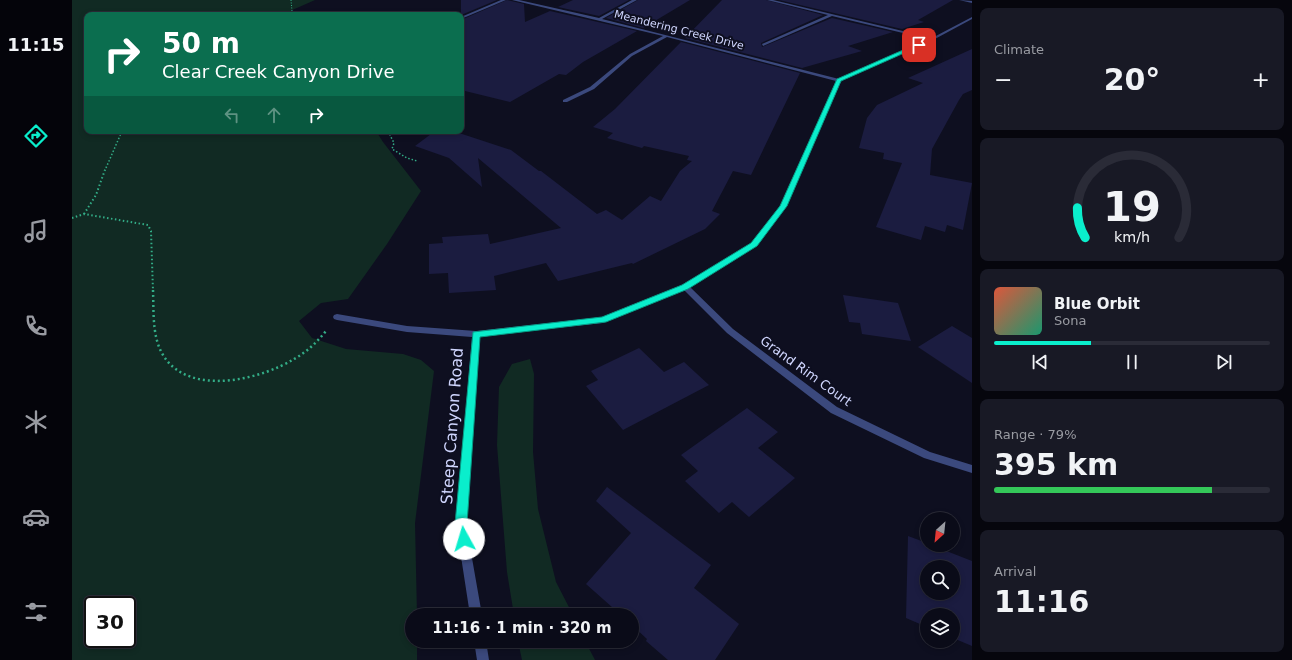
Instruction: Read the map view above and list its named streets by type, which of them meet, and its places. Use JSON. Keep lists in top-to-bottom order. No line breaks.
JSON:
{"streets":{"street":["Meandering Creek Drive","Grand Rim Court","Steep Canyon Road"]},"north":"bottom left","page":{"tabs":"11:15","tile":["Climate",["Range · 79%","395 km"],["Arrival","11:16"]],"turn":["50 m","Clear Creek Canyon Drive"],"heat":["−","20°","+"],"song":["Blue Orbit","Sona"],"limit":"30","trip":"11:16 · 1 min · 320 m","gauge":["19","km/h"]}}
